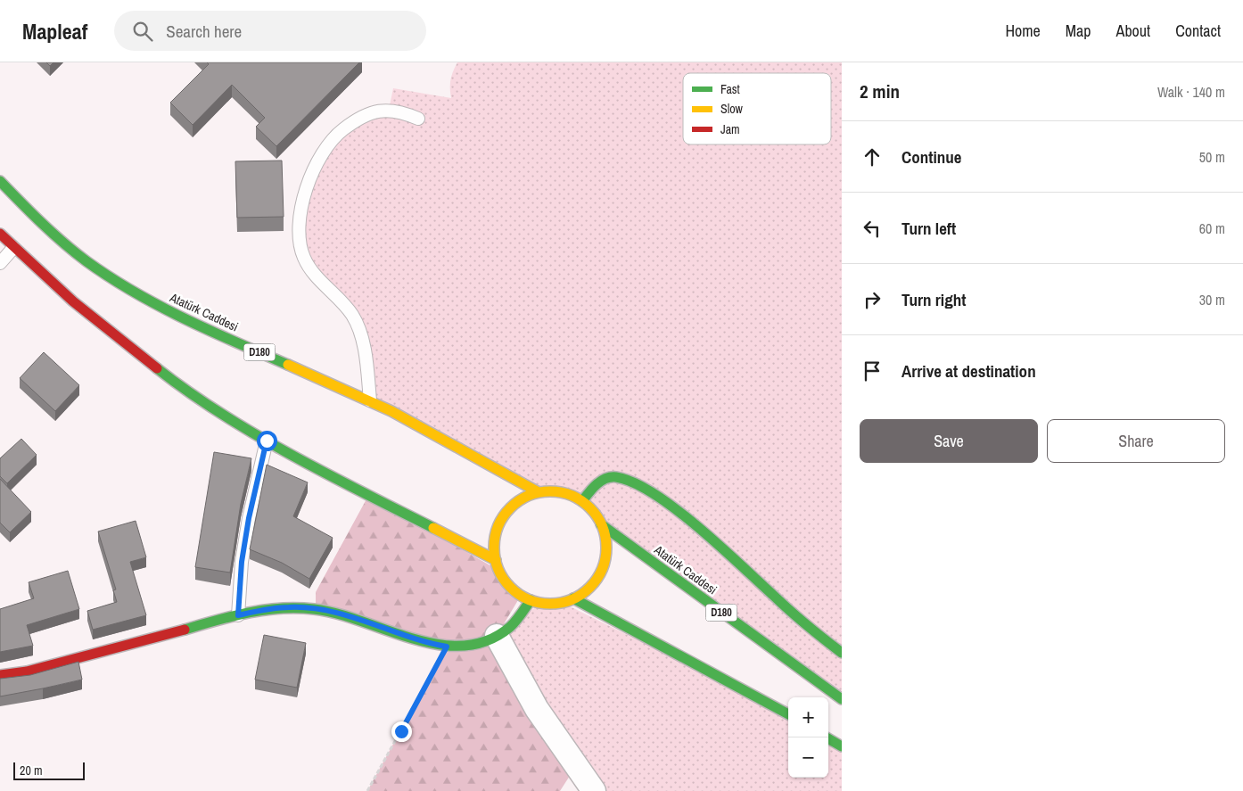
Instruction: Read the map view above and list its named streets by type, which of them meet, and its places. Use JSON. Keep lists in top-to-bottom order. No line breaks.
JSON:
{"streets":{"main road":["Atatürk Caddesi","D180"]},"legend":["Fast","Slow","Jam"],"scale_bar":"20 m","page":{"header":"Mapleaf","search":"Search here","nav":["Home","Map","About","Contact"],"heading":["2 min","Walk · 140 m"],"list":[["Continue","50 m"],["Turn left","60 m"],["Turn right","30 m"],"Arrive at destination"],"buttons":["Save","Share"],"map_buttons":["+","−"],"scale":"20 m"}}
